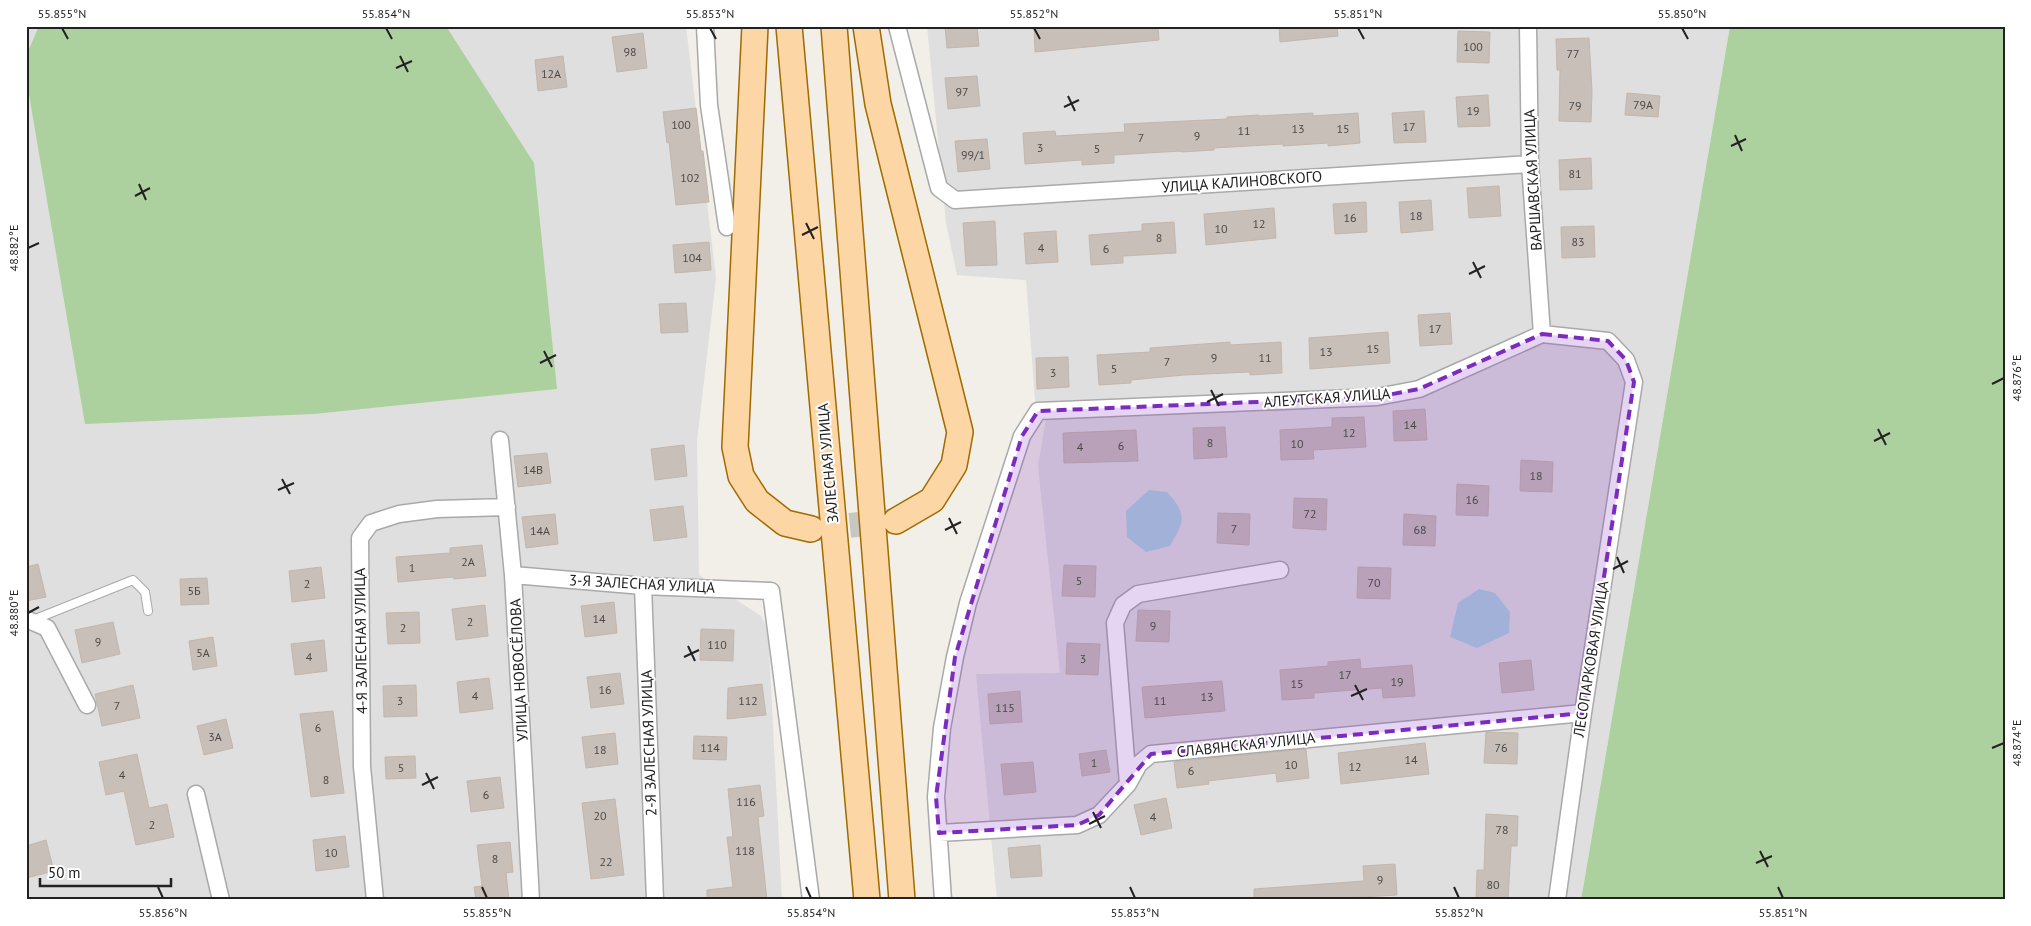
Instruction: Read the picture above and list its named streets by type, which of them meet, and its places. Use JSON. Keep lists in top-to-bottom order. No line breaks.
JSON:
{"streets":{"main road":["ЗАЛЕСНАЯ УЛИЦА"],"street":["ВАРШАВСКАЯ УЛИЦА","УЛИЦА КАЛИНОВСКОГО","АЛЕУТСКАЯ УЛИЦА","3-Я ЗАЛЕСНАЯ УЛИЦА","4-Я ЗАЛЕСНАЯ УЛИЦА","ЛЕСОПАРКОВАЯ УЛИЦА","УЛИЦА НОВОСЁЛОВА","2-Я ЗАЛЕСНАЯ УЛИЦА","СЛАВЯНСКАЯ УЛИЦА"]},"crossings":[["ВАРШАВСКАЯ УЛИЦА","УЛИЦА КАЛИНОВСКОГО"],["ВАРШАВСКАЯ УЛИЦА","АЛЕУТСКАЯ УЛИЦА"],["ВАРШАВСКАЯ УЛИЦА","ЛЕСОПАРКОВАЯ УЛИЦА"],["АЛЕУТСКАЯ УЛИЦА","ЛЕСОПАРКОВАЯ УЛИЦА"],["АЛЕУТСКАЯ УЛИЦА","СЛАВЯНСКАЯ УЛИЦА"],["3-Я ЗАЛЕСНАЯ УЛИЦА","УЛИЦА НОВОСЁЛОВА"],["3-Я ЗАЛЕСНАЯ УЛИЦА","2-Я ЗАЛЕСНАЯ УЛИЦА"],["4-Я ЗАЛЕСНАЯ УЛИЦА","УЛИЦА НОВОСЁЛОВА"],["ЛЕСОПАРКОВАЯ УЛИЦА","СЛАВЯНСКАЯ УЛИЦА"]],"house_numbers":["100","98","77","12А","97","79А","79","19","100","17","13","15","11","9","7","3","5","99/1","81","102","18","16","12","10","8","83","4","6","104","17","15","13","9","11","7","5","3","14","12","8","10","6","4","14В","18","16","72","7","68","14А","2А","1","5","70","2","5Б","14","2","9","2","9","110","5А","4","3","17","19","15","16","4","13","3","112","11","7","115","6","3А","114","76","18","14","1","10","12","5","6","4","8","6","116","20","4","2","78","118","10","8","22","9","80"],"scale_bar":"50 m","coordinates":["55.855°N","55.854°N","55.853°N","55.852°N","55.851°N","55.850°N","48.882°E","48.876°E","48.880°E","48.874°E","55.856°N"]}
